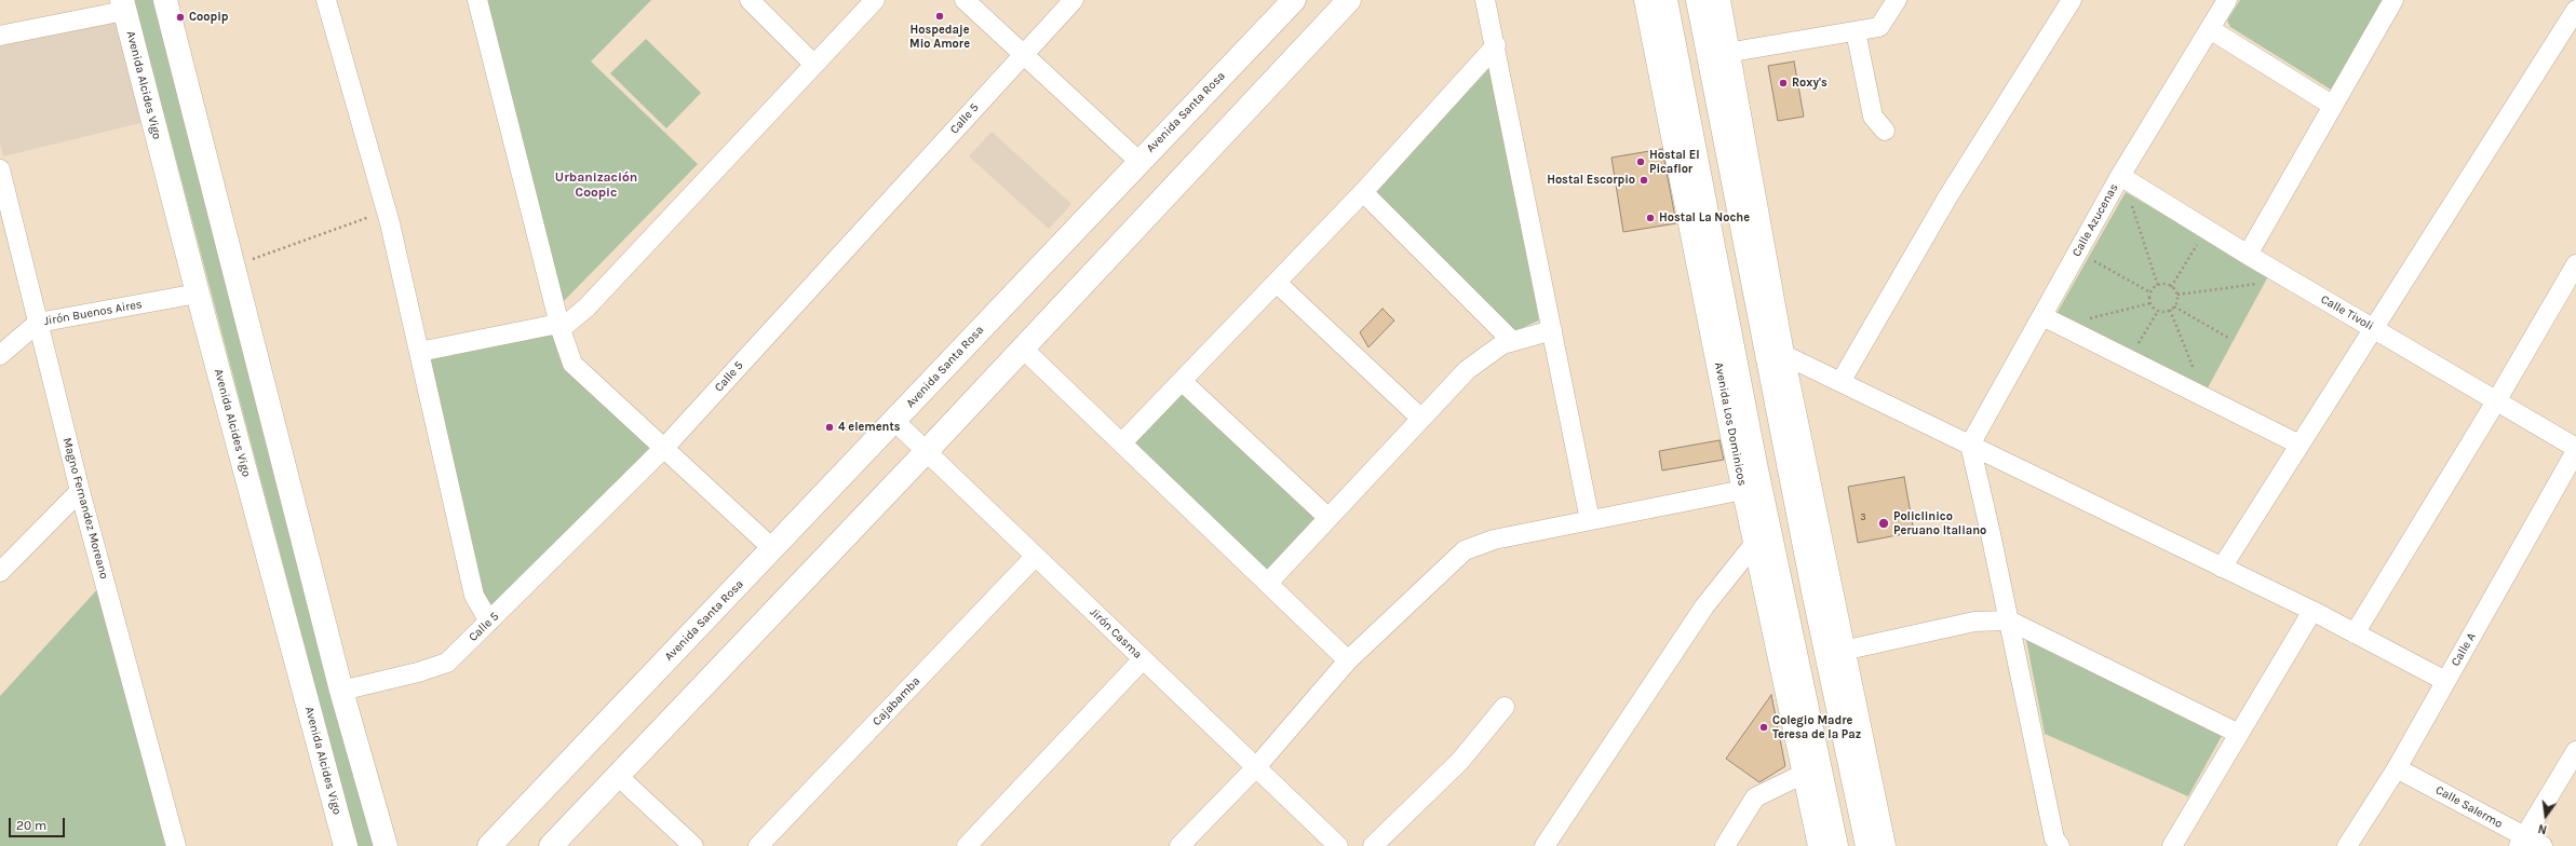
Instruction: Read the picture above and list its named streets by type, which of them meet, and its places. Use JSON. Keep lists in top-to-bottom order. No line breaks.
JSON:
{"streets":{"main road":["Avenida Alcides Vigo","Avenida Santa Rosa","Avenida Los Dominicos"],"street":["Calle 5","Calle Azucenas","Jirón Buenos Aires","Calle Tivoli","Magno Fernandez Moreano","Jirón Casma","Calle A","Cajabamba","Calle Salermo"]},"crossings":[["Avenida Alcides Vigo","Jirón Buenos Aires"],["Avenida Santa Rosa","Jirón Casma"],["Calle Azucenas","Calle Tivoli"],["Jirón Buenos Aires","Magno Fernandez Moreano"],["Jirón Casma","Cajabamba"],["Calle A","Calle Salermo"]],"districts":["Urbanización Coopic"],"places":["Hospedaje Mio Amore","Coopip","Roxy's","Hostal El Picaflor","Hostal Escorpio","Hostal La Noche","4 elements","Policlinico Peruano Italiano","Colegio Madre Teresa de la Paz"],"house_numbers":["3"],"scale_bar":"20 m","north":"bottom"}
